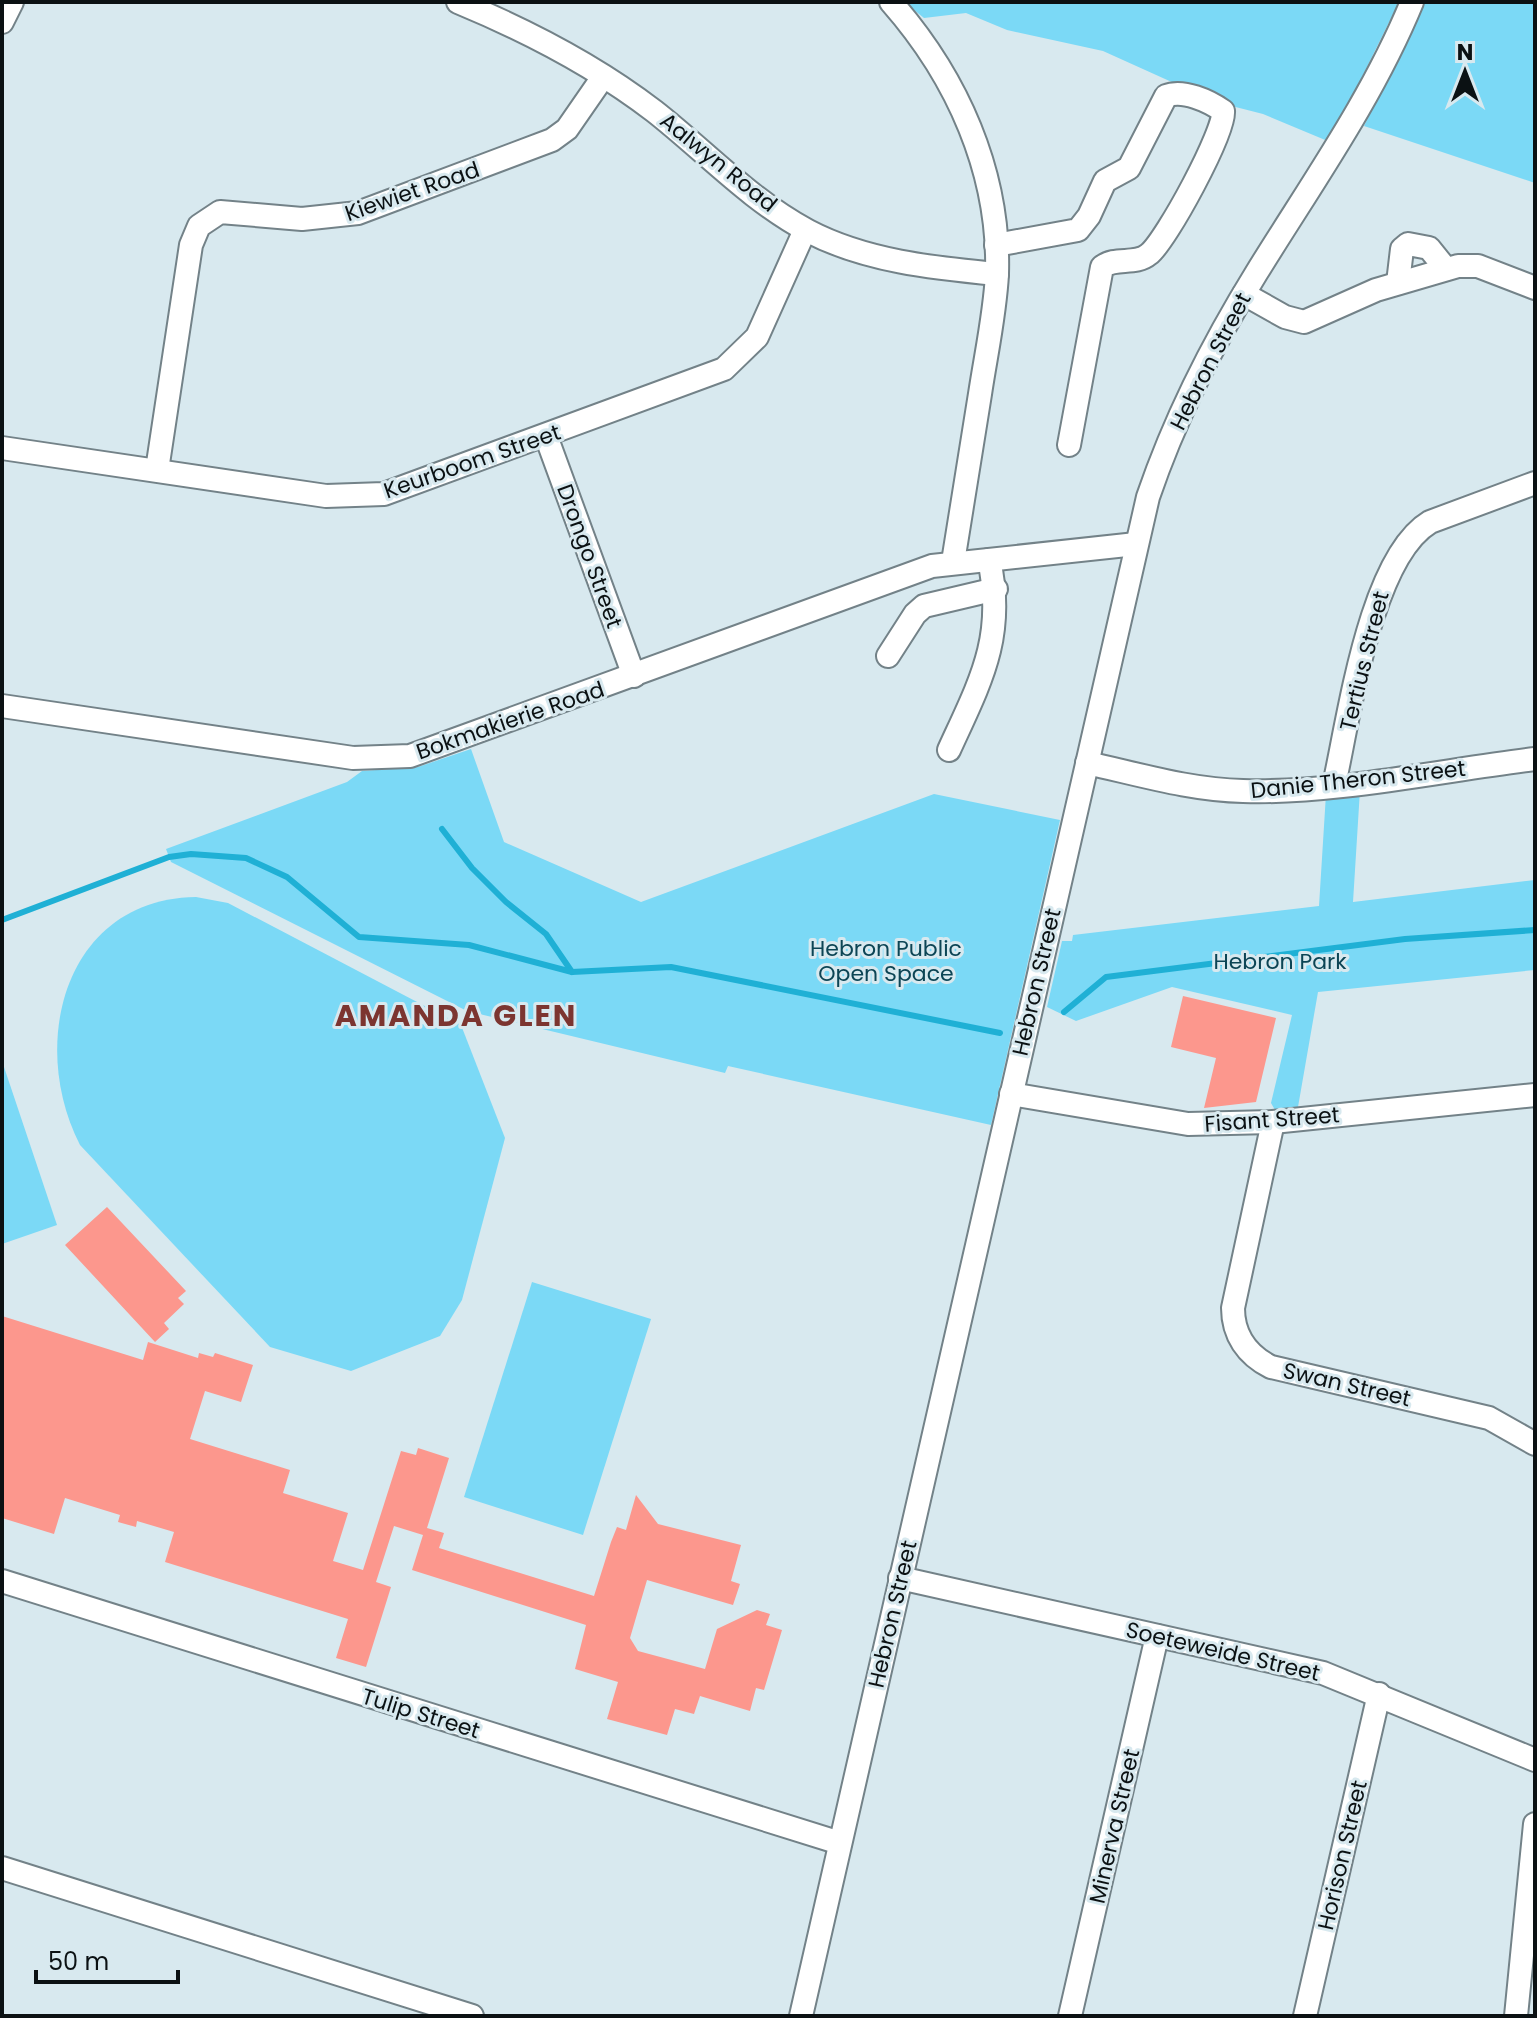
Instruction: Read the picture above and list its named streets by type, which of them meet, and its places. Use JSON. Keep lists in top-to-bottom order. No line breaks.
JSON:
{"streets":{"street":["Aalwyn Road","Kiewiet Road","Hebron Street","Keurboom Street","Drongo Street","Tertius Street","Bokmakierie Road","Danie Theron Street","Fisant Street","Swan Street","Soeteweide Street","Tulip Street","Minerva Street","Horison Street"]},"crossings":[["Aalwyn Road","Kiewiet Road"],["Aalwyn Road","Keurboom Street"],["Kiewiet Road","Keurboom Street"],["Hebron Street","Bokmakierie Road"],["Hebron Street","Danie Theron Street"],["Hebron Street","Fisant Street"],["Hebron Street","Soeteweide Street"],["Hebron Street","Tulip Street"],["Keurboom Street","Drongo Street"],["Drongo Street","Bokmakierie Road"],["Tertius Street","Danie Theron Street"],["Fisant Street","Swan Street"],["Soeteweide Street","Minerva Street"],["Soeteweide Street","Horison Street"]],"districts":["AMANDA GLEN"],"parks":["Hebron Public Open Space","Hebron Park"],"scale_bar":"50 m","north":"top"}
